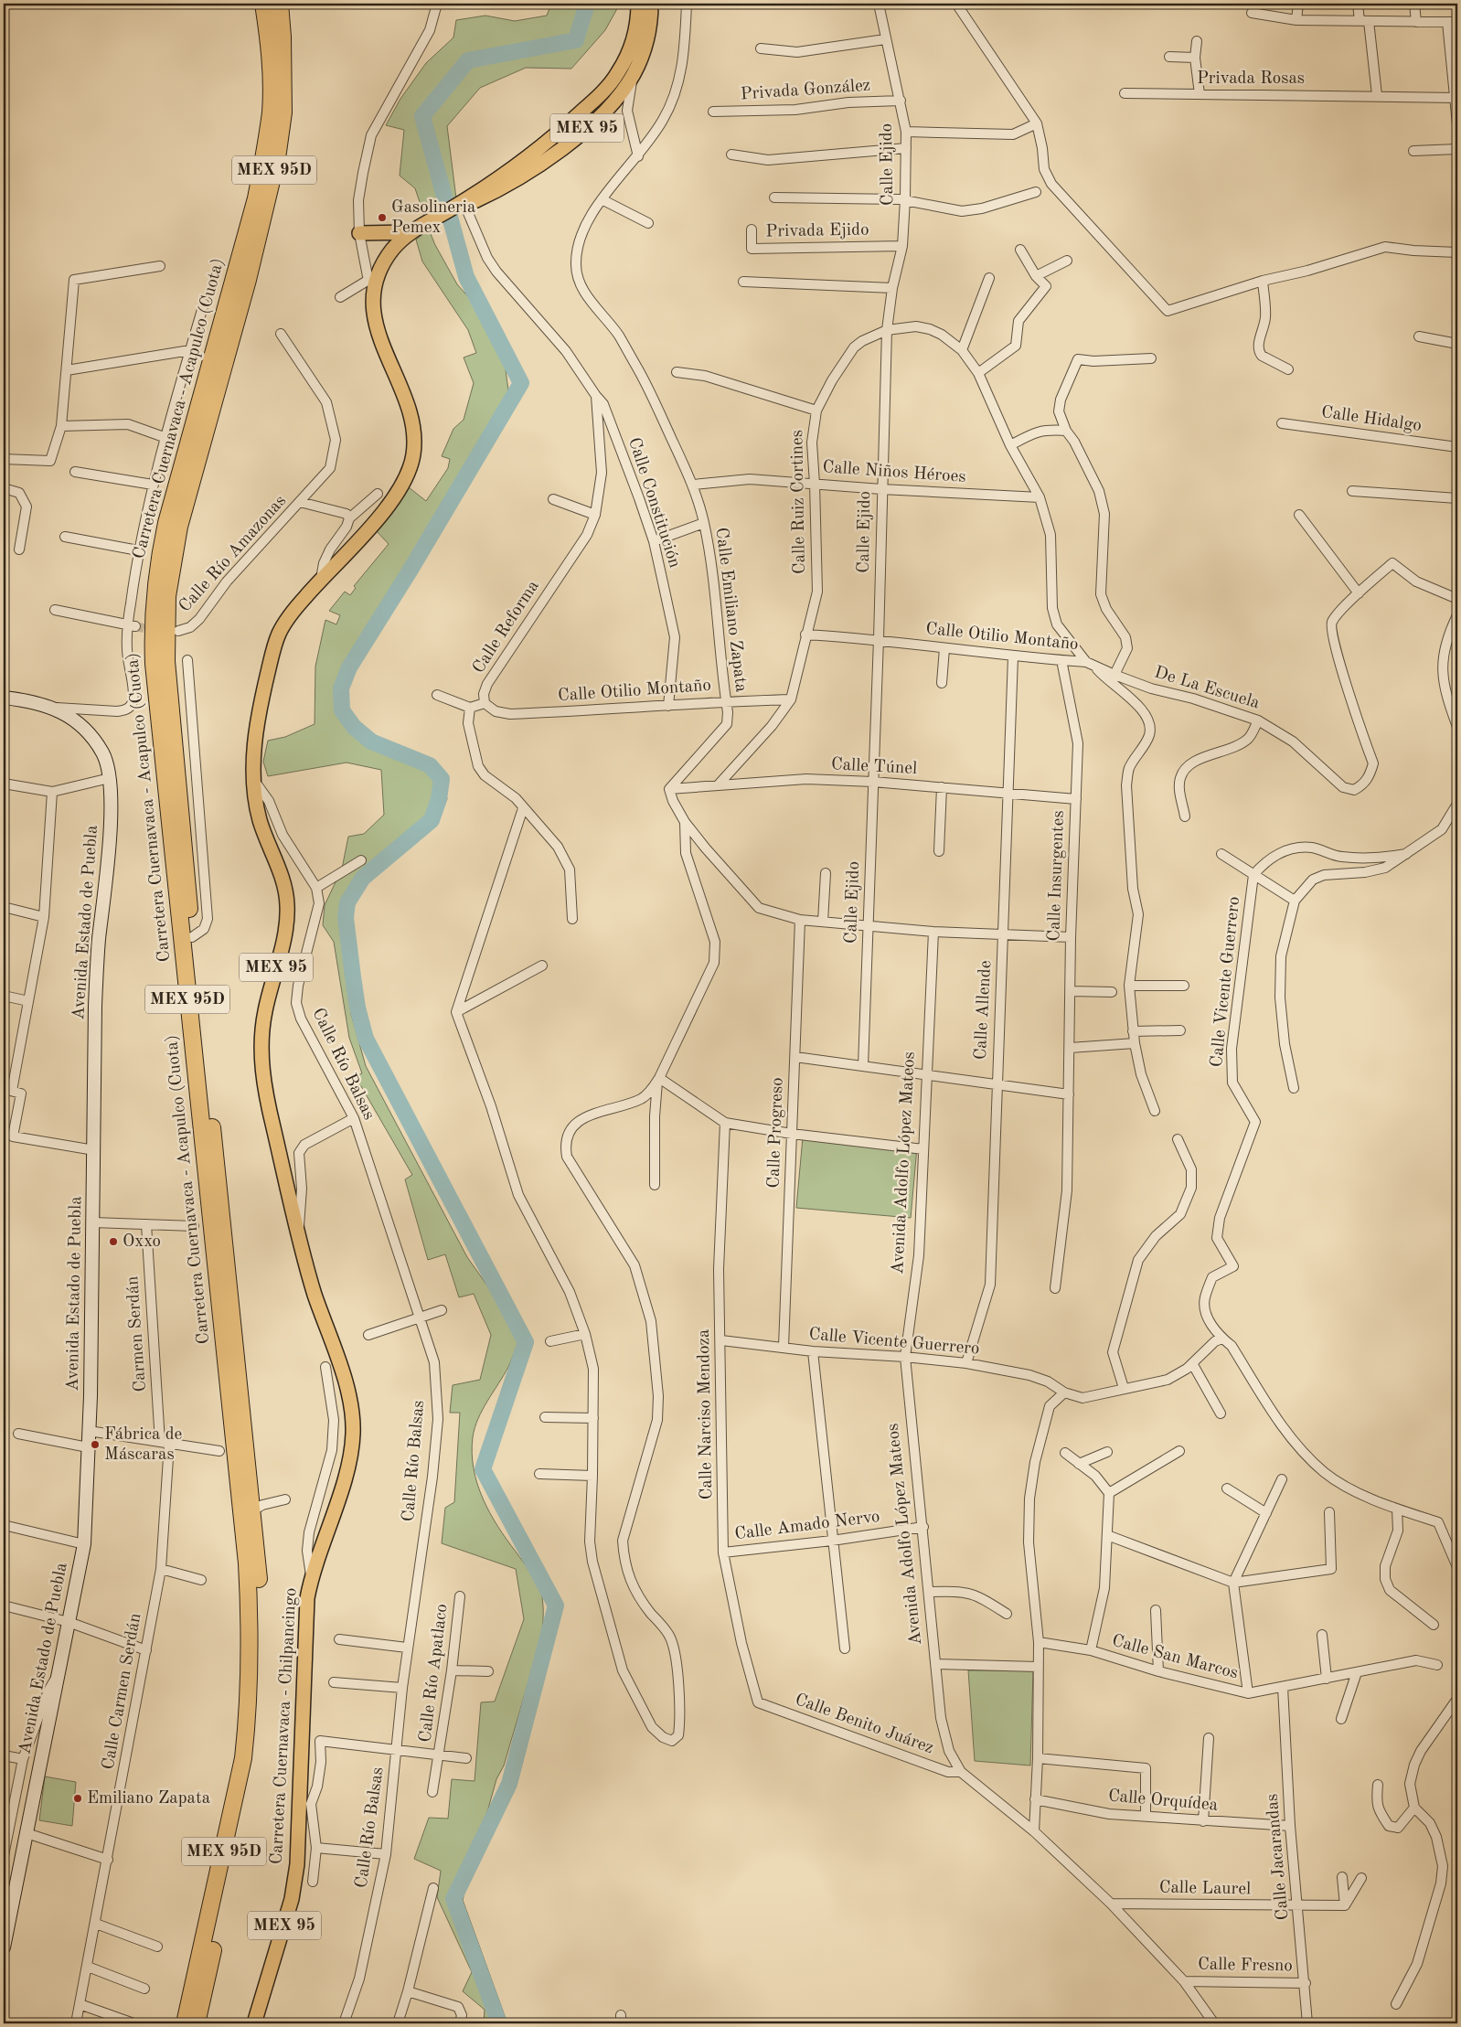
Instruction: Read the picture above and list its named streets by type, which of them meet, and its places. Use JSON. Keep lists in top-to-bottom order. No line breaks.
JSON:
{"streets":{"highway":["MEX 95D","Carretera Cuernavaca - Acapulco (Cuota)"],"main road":["MEX 95","Carretera Cuernavaca - Chilpancingo"],"street":["Privada Rosas","Privada González","Calle Ejido","Privada Ejido","Calle Hidalgo","Calle Niños Héroes","Calle Ruiz Cortines","Calle Constitución","Calle Río Amazonas","Calle Emiliano Zapata","Calle Reforma","Calle Otilio Montaño","De La Escuela","Calle Túnel","Calle Insurgentes","Avenida Estado de Puebla","Calle Vicente Guerrero","Calle Allende","Calle Río Balsas","Calle Progreso","Avenida Adolfo López Mateos","Carmen Serdán","Calle Narciso Mendoza","Calle Amado Nervo","Calle San Marcos","Calle Río Apatlaco","Calle Carmen Serdán","Calle Benito Juárez","Calle Orquídea","Calle Jacarandas","Calle Laurel","Calle Fresno"]},"crossings":[["Privada González","Calle Ejido"],["MEX 95","Carretera Cuernavaca - Chilpancingo"],["Calle Ejido","Privada Ejido"],["Calle Ejido","Calle Niños Héroes"],["Calle Ejido","Calle Ruiz Cortines"],["Calle Ejido","Calle Otilio Montaño"],["Calle Ejido","Calle Túnel"],["Calle Niños Héroes","Calle Ruiz Cortines"],["Calle Niños Héroes","Calle Emiliano Zapata"],["Calle Ruiz Cortines","Calle Otilio Montaño"],["Calle Ruiz Cortines","De La Escuela"],["Calle Ruiz Cortines","Calle Túnel"],["Calle Constitución","Calle Reforma"],["Calle Constitución","Calle Otilio Montaño"],["Calle Emiliano Zapata","Calle Otilio Montaño"],["Calle Emiliano Zapata","Calle Túnel"],["Calle Reforma","Calle Otilio Montaño"],["Calle Otilio Montaño","De La Escuela"],["Calle Otilio Montaño","Calle Insurgentes"],["Calle Otilio Montaño","Calle Allende"],["Calle Túnel","Calle Insurgentes"],["Calle Túnel","Calle Allende"],["Calle Vicente Guerrero","Calle Allende"],["Calle Vicente Guerrero","Calle Progreso"],["Calle Vicente Guerrero","Avenida Adolfo López Mateos"],["Calle Vicente Guerrero","Calle Narciso Mendoza"],["Avenida Adolfo López Mateos","Calle Amado Nervo"],["Avenida Adolfo López Mateos","Calle Benito Juárez"],["Avenida Adolfo López Mateos","Calle Laurel"],["Avenida Adolfo López Mateos","Calle Fresno"],["Carmen Serdán","Calle Carmen Serdán"],["Calle Narciso Mendoza","Calle Amado Nervo"],["Calle Narciso Mendoza","Calle Benito Juárez"],["Calle San Marcos","Calle Jacarandas"],["Calle Orquídea","Calle Jacarandas"],["Calle Jacarandas","Calle Laurel"],["Calle Jacarandas","Calle Fresno"]],"places":["Gasolineria Pemex","Oxxo","Fábrica de Máscaras","Emiliano Zapata"]}
